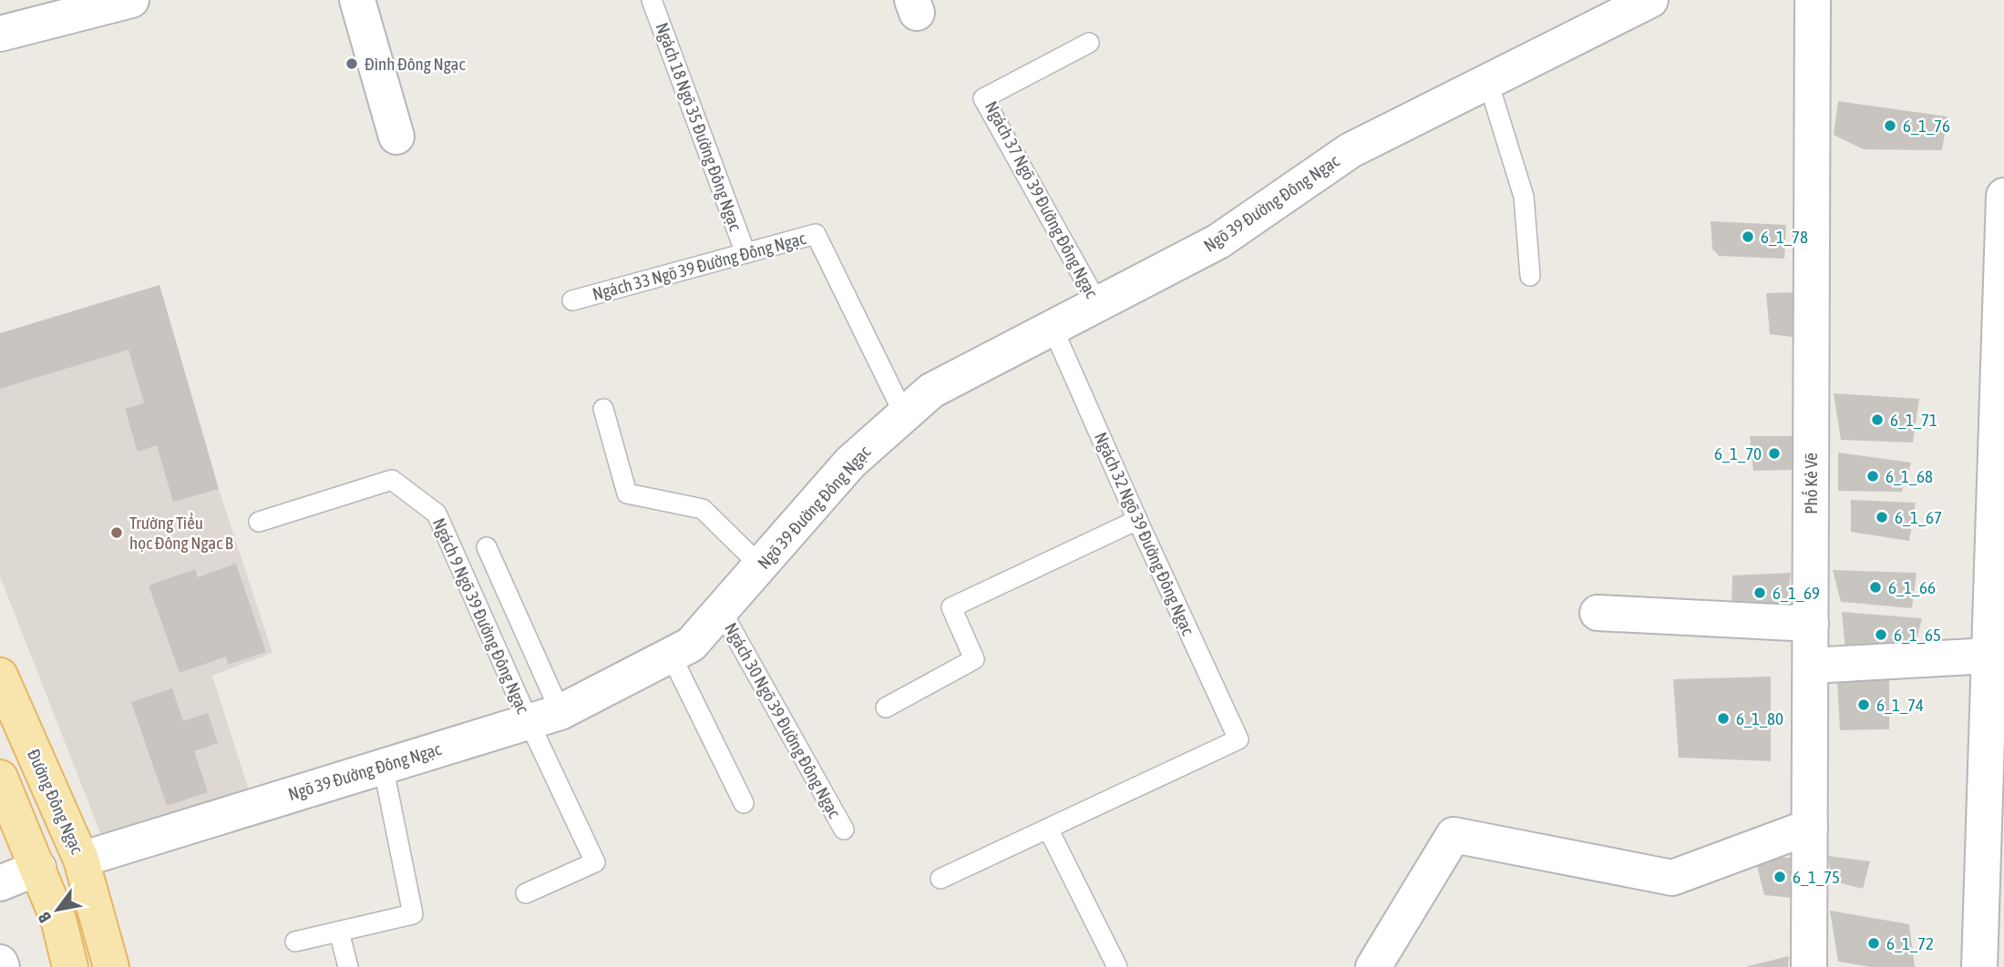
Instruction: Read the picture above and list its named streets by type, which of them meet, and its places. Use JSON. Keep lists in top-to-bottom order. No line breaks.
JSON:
{"streets":{"main road":["Đường Đông Ngạc"],"street":["Ngõ 39 Đường Đông Ngạc","Phố Kẻ Vẽ"],"lane":["Ngách 18 Ngõ 35 Đường Đông Ngạc","Ngách 37 Ngõ 39 Đường Đông Ngạc","Ngách 33 Ngõ 39 Đường Đông Ngạc","Ngách 32 Ngõ 39 Đường Đông Ngạc","Ngách 9 Ngõ 39 Đường Đông Ngạc","Ngách 30 Ngõ 39 Đường Đông Ngạc"]},"crossings":[["Ngách 18 Ngõ 35 Đường Đông Ngạc","Ngách 33 Ngõ 39 Đường Đông Ngạc"],["Ngách 37 Ngõ 39 Đường Đông Ngạc","Ngõ 39 Đường Đông Ngạc"],["Ngõ 39 Đường Đông Ngạc","Ngách 33 Ngõ 39 Đường Đông Ngạc"],["Ngõ 39 Đường Đông Ngạc","Ngách 32 Ngõ 39 Đường Đông Ngạc"],["Ngõ 39 Đường Đông Ngạc","Ngách 9 Ngõ 39 Đường Đông Ngạc"],["Ngõ 39 Đường Đông Ngạc","Ngách 30 Ngõ 39 Đường Đông Ngạc"],["Ngõ 39 Đường Đông Ngạc","Đường Đông Ngạc"]],"places":["Đình Đông Ngạc","6_1_76","6_1_78","6_1_71","6_1_70","6_1_68","6_1_67","Trường Tiểu học Đông Ngạc B","6_1_66","6_1_69","6_1_65","6_1_74","6_1_80","6_1_75","6_1_72"],"north":"bottom left"}
